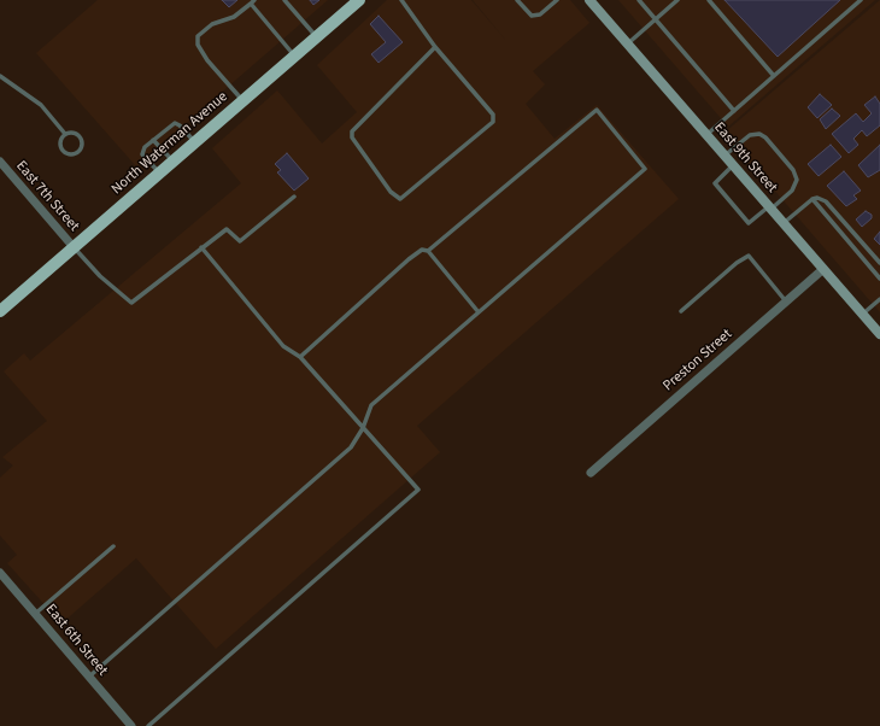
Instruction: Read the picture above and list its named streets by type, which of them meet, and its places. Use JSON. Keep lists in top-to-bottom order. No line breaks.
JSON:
{"streets":{"main road":["North Waterman Avenue"],"street":["East 9th Street","East 7th Street","Preston Street","East 6th Street"]},"crossings":[["North Waterman Avenue","East 7th Street"],["East 9th Street","Preston Street"]]}
